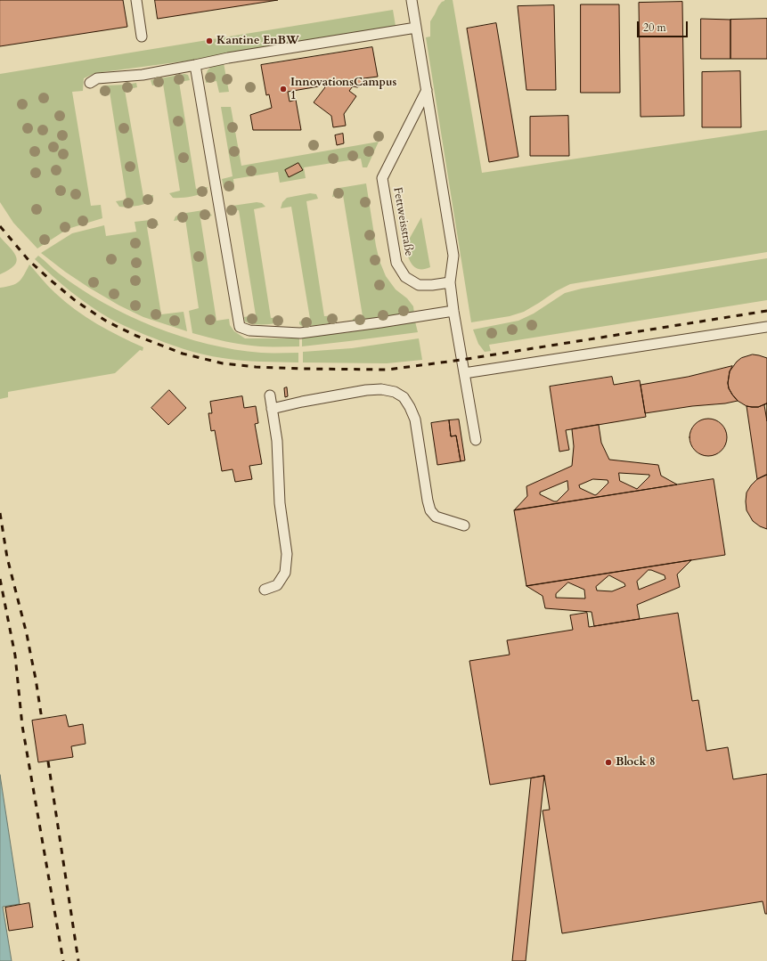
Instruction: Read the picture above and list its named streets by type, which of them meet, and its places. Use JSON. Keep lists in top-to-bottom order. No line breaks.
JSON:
{"streets":{"lane":["Fettweisstraße"]},"places":["Kantine EnBW","InnovationsCampus 1","Block 8"],"scale_bar":"20 m"}
